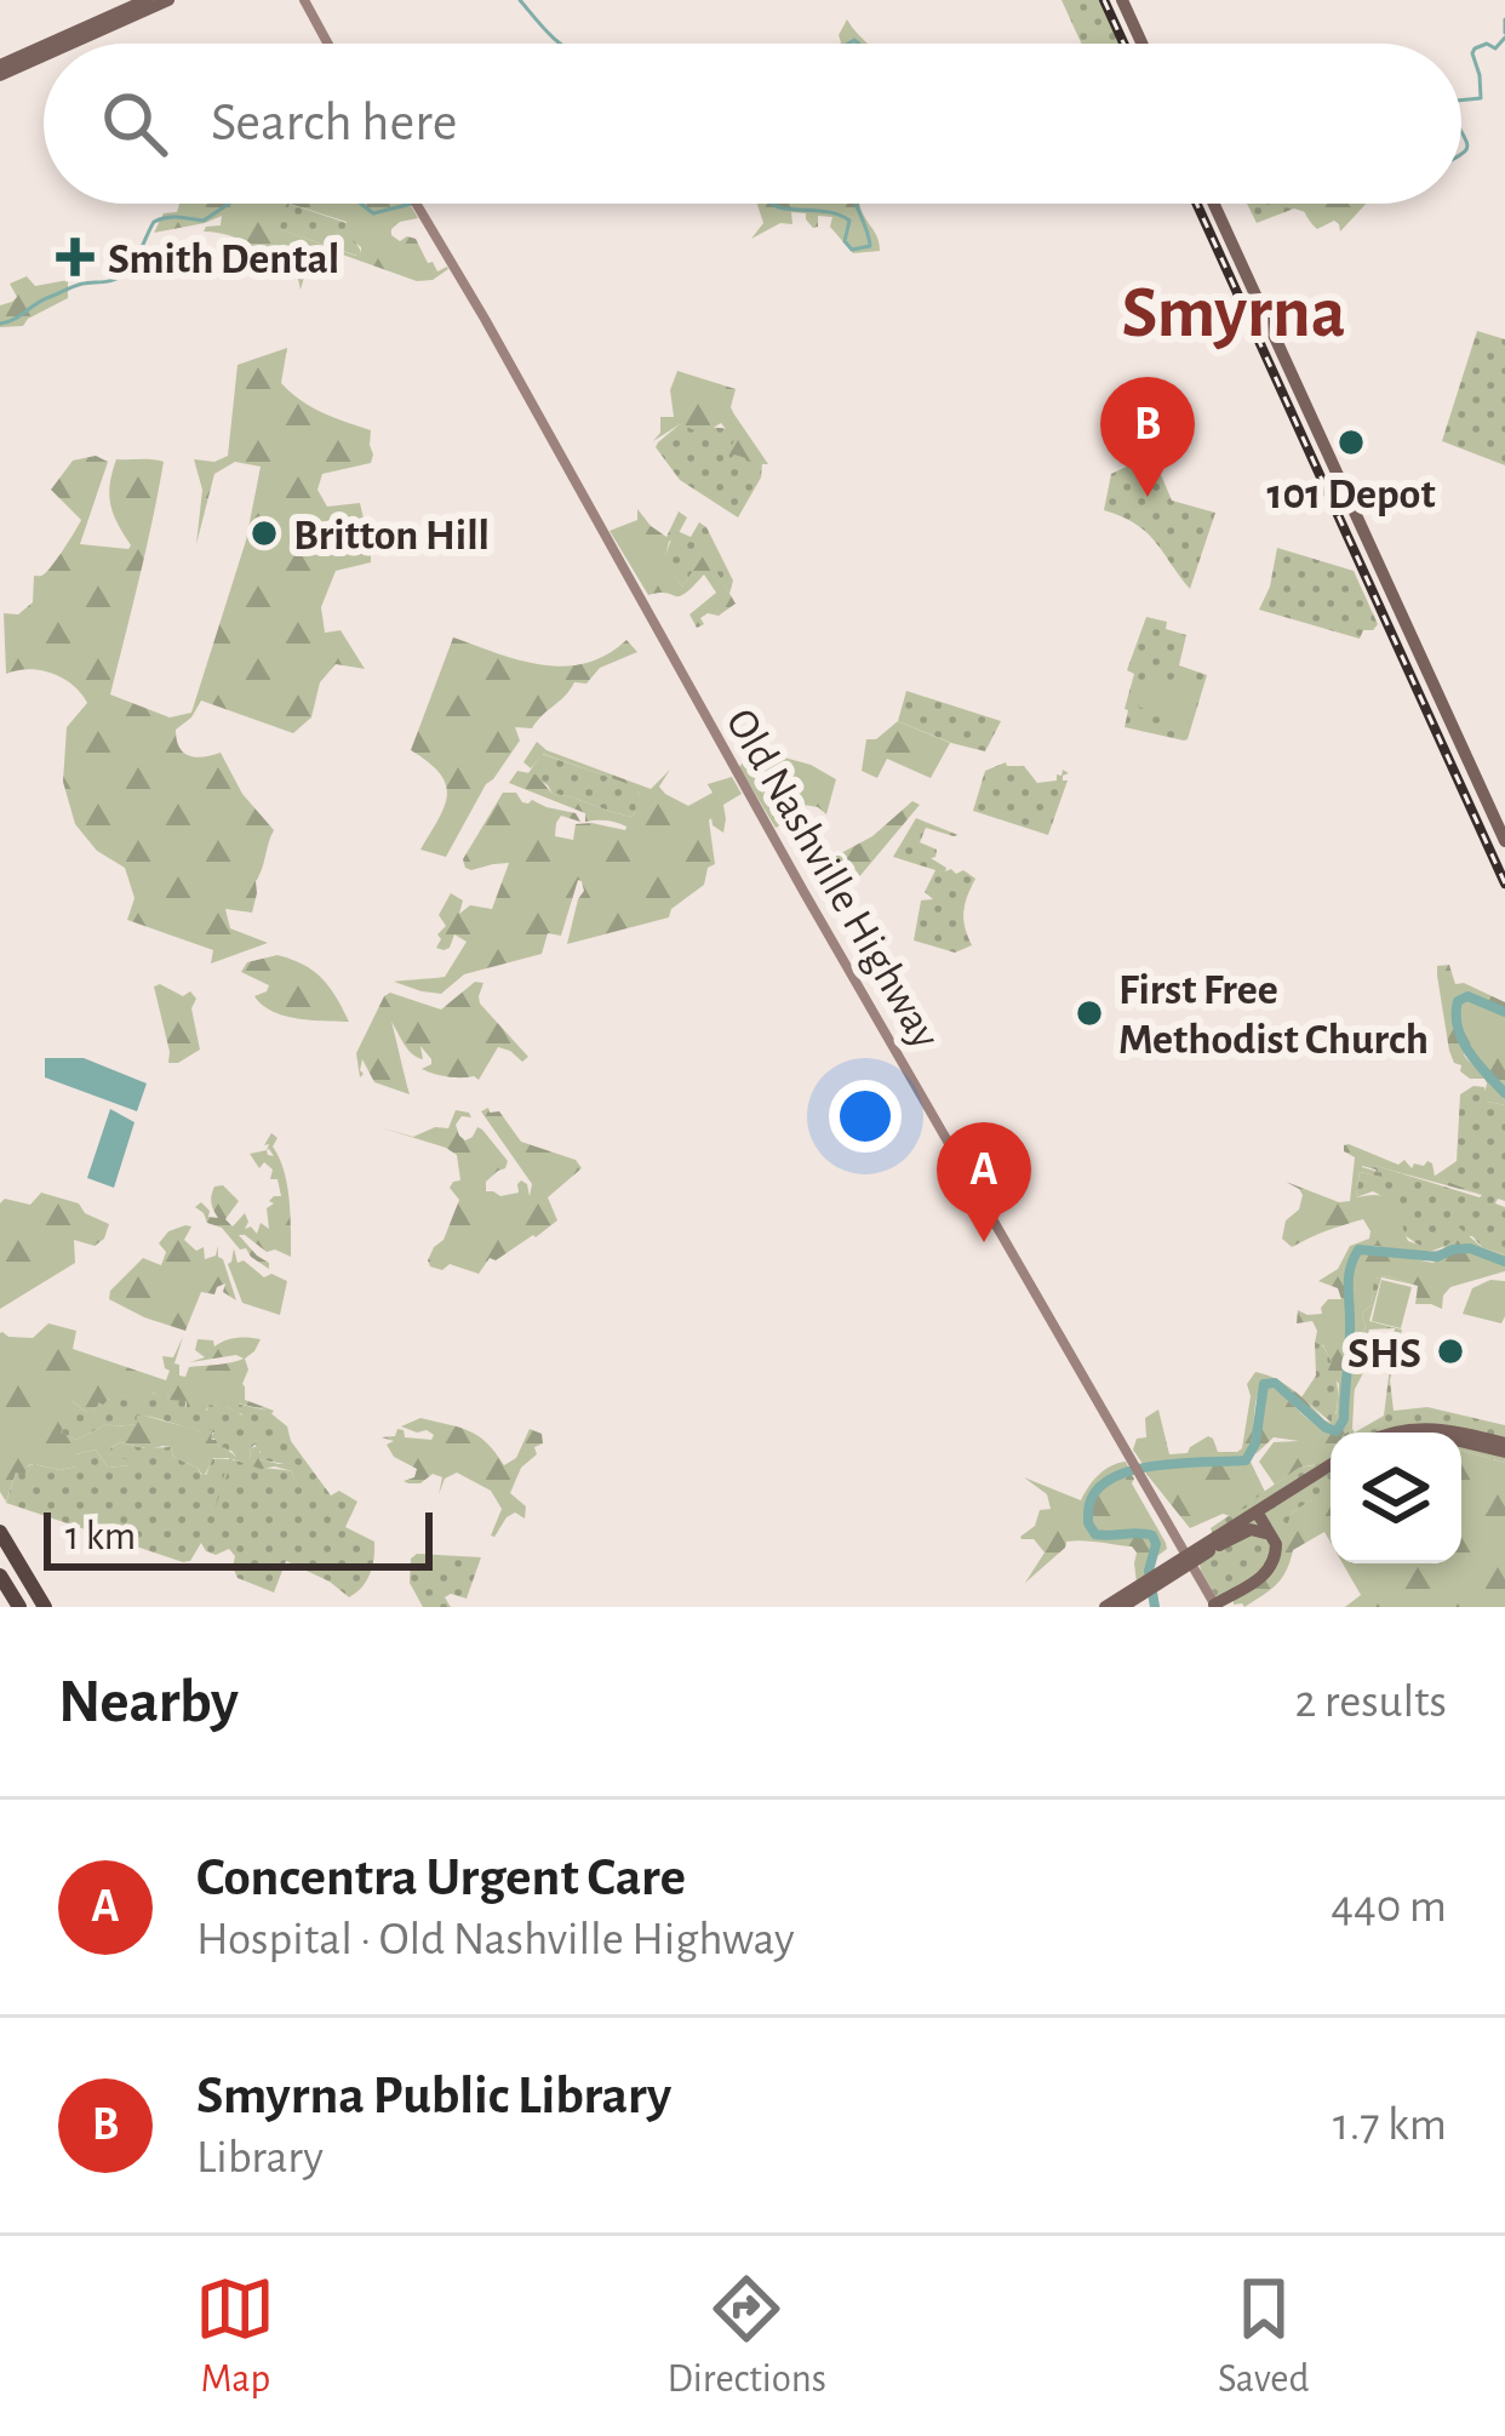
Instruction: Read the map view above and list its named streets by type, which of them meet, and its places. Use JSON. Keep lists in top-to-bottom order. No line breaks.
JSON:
{"streets":{"main road":["Old Nashville Highway"]},"districts":["Smyrna"],"places":{"health":["Smith Dental"],"other":["101 Depot","Britton Hill","First Free Methodist Church","SHS"]},"scale_bar":"1 km","page":{"search":"Search here","pins":["B","A"],"scale":"1 km","heading":["Nearby","2 results"],"list":[{"mark":"A","name":"Concentra Urgent Care","note":"Hospital · Old Nashville Highway","value":"440 m"},{"mark":"B","name":"Smyrna Public Library","note":"Library","value":"1.7 km"}],"nav":["Map","Directions","Saved"]}}
